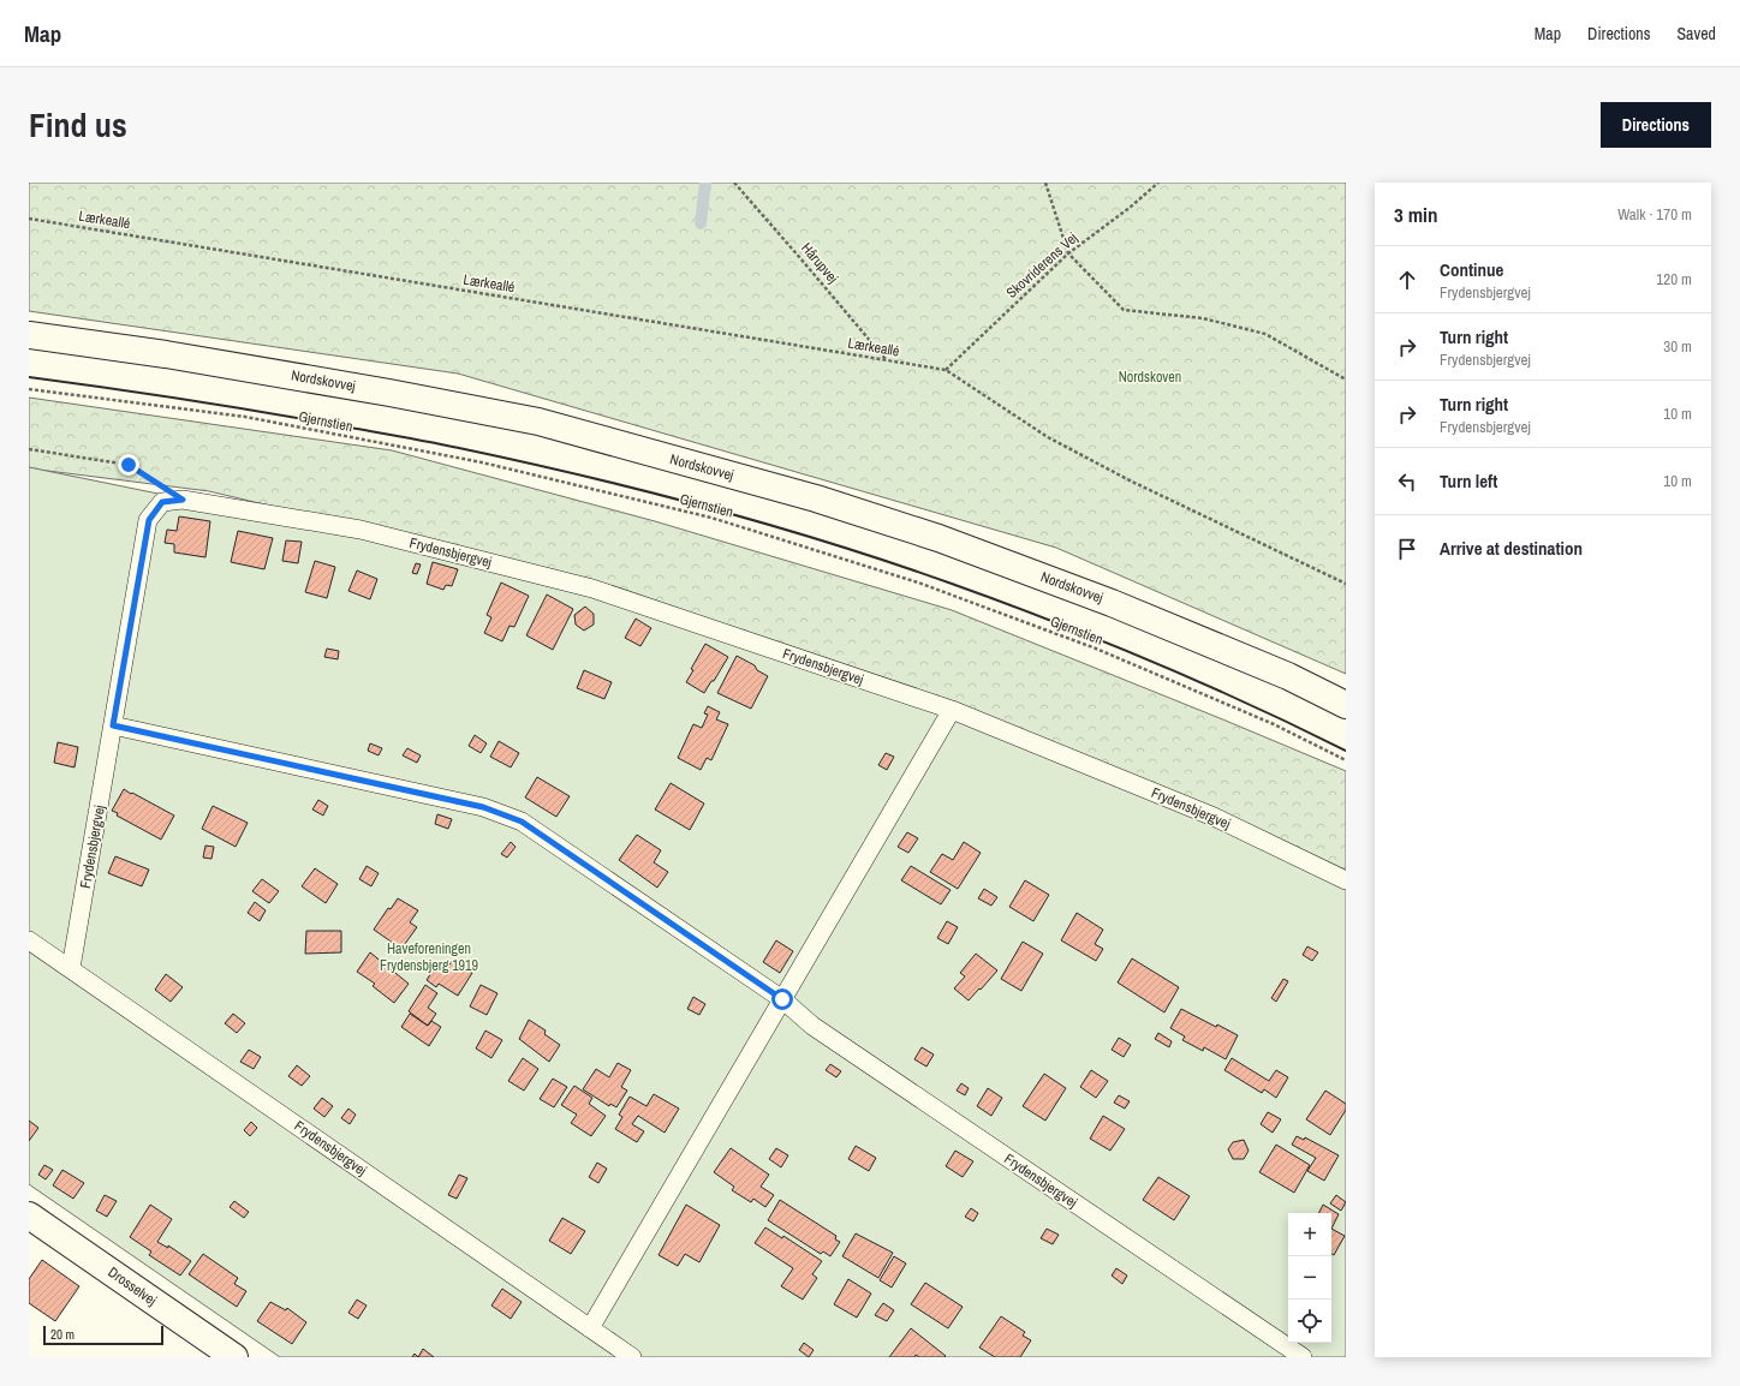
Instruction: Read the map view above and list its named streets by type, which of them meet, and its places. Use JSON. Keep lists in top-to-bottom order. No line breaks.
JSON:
{"streets":{"street":["Nordskovvej","Drosselvej"],"lane":["Frydensbjergvej"],"path":["Lærkeallé","Hårupvej","Skovriderens Vej","Gjernstien"]},"crossings":[["Lærkeallé","Hårupvej"],["Lærkeallé","Skovriderens Vej"]],"parks":["Nordskoven","Haveforeningen Frydensbjerg 1919"],"scale_bar":"20 m","page":{"header":"Map","nav":["Map","Directions","Saved"],"title":"Find us","buttons":"Directions","heading":["3 min","Walk · 170 m"],"list":[["Continue","Frydensbjergvej","120 m"],["Turn right","Frydensbjergvej","30 m"],["Turn right","Frydensbjergvej","10 m"],["Turn left","10 m"],"Arrive at destination"],"map_buttons":["+","−"],"scale":"20 m"}}
